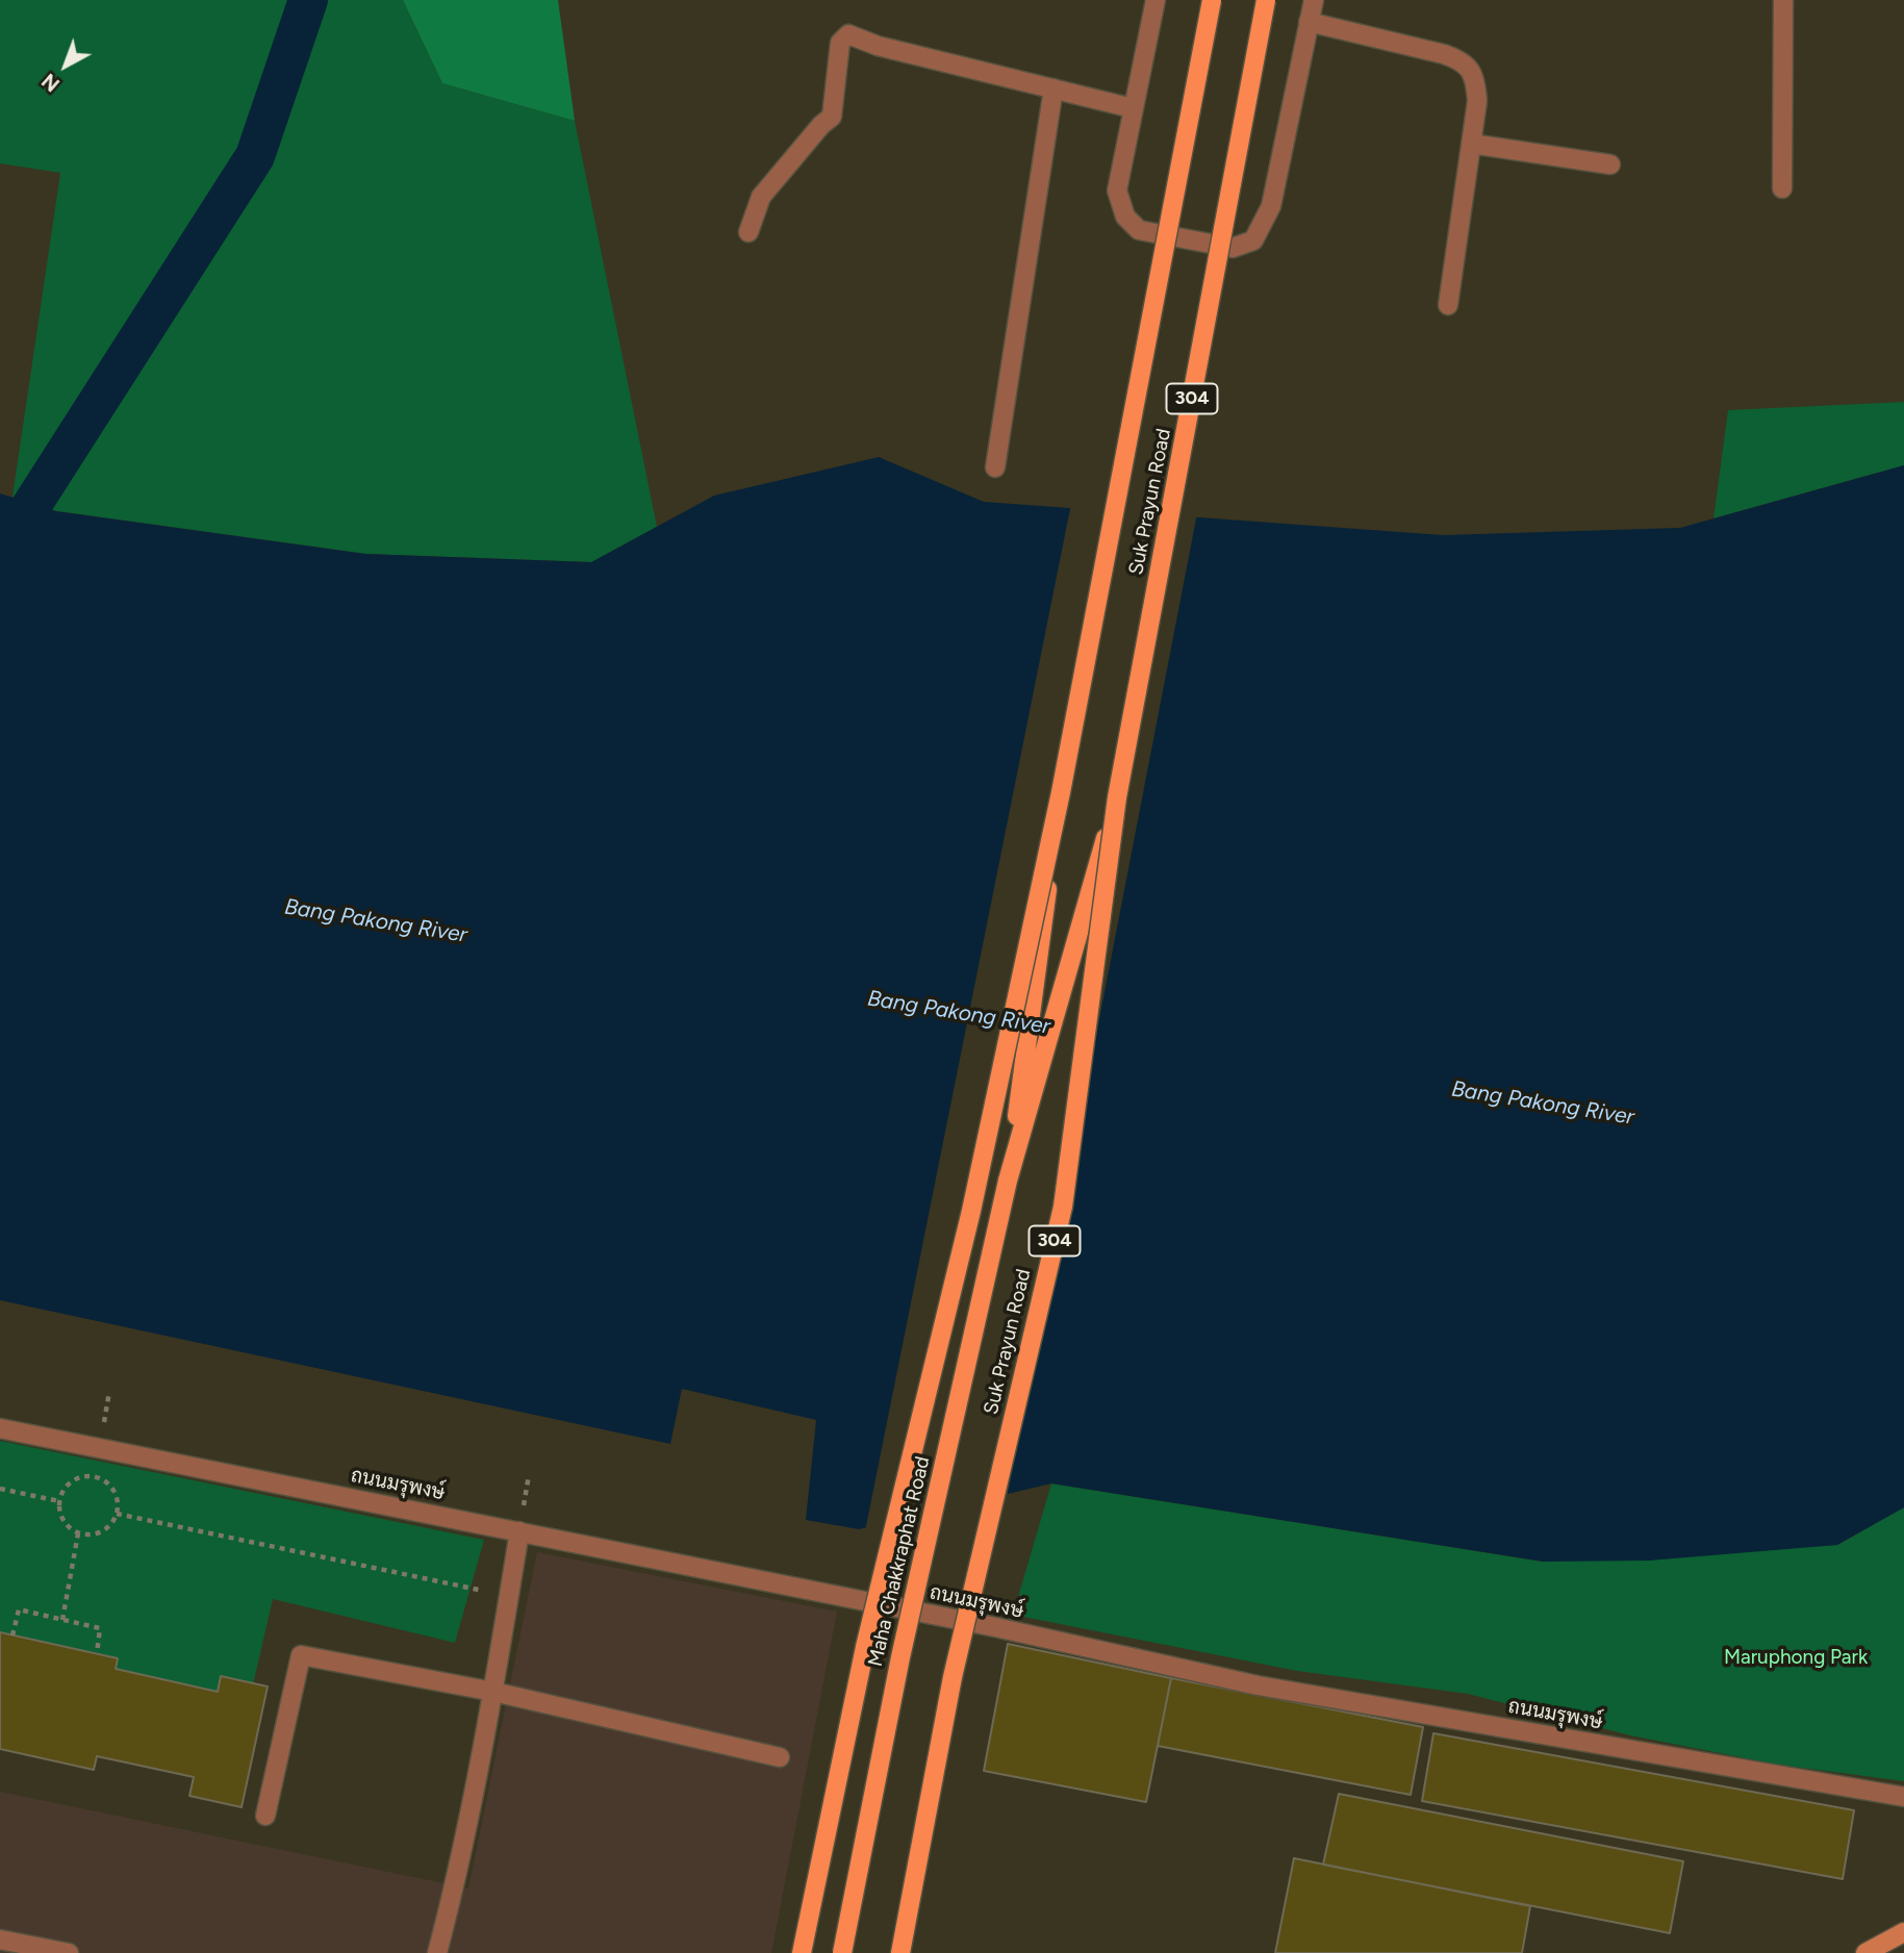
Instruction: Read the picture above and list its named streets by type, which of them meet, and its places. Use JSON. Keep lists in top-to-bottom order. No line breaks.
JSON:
{"streets":{"main road":["304","Suk Prayun Road","Maha Chakkraphat Road"],"street":["ถนนมรุพงษ์"]},"crossings":[["Suk Prayun Road","Maha Chakkraphat Road"]],"water":["Bang Pakong River"],"parks":["Maruphong Park"],"north":"bottom left"}
